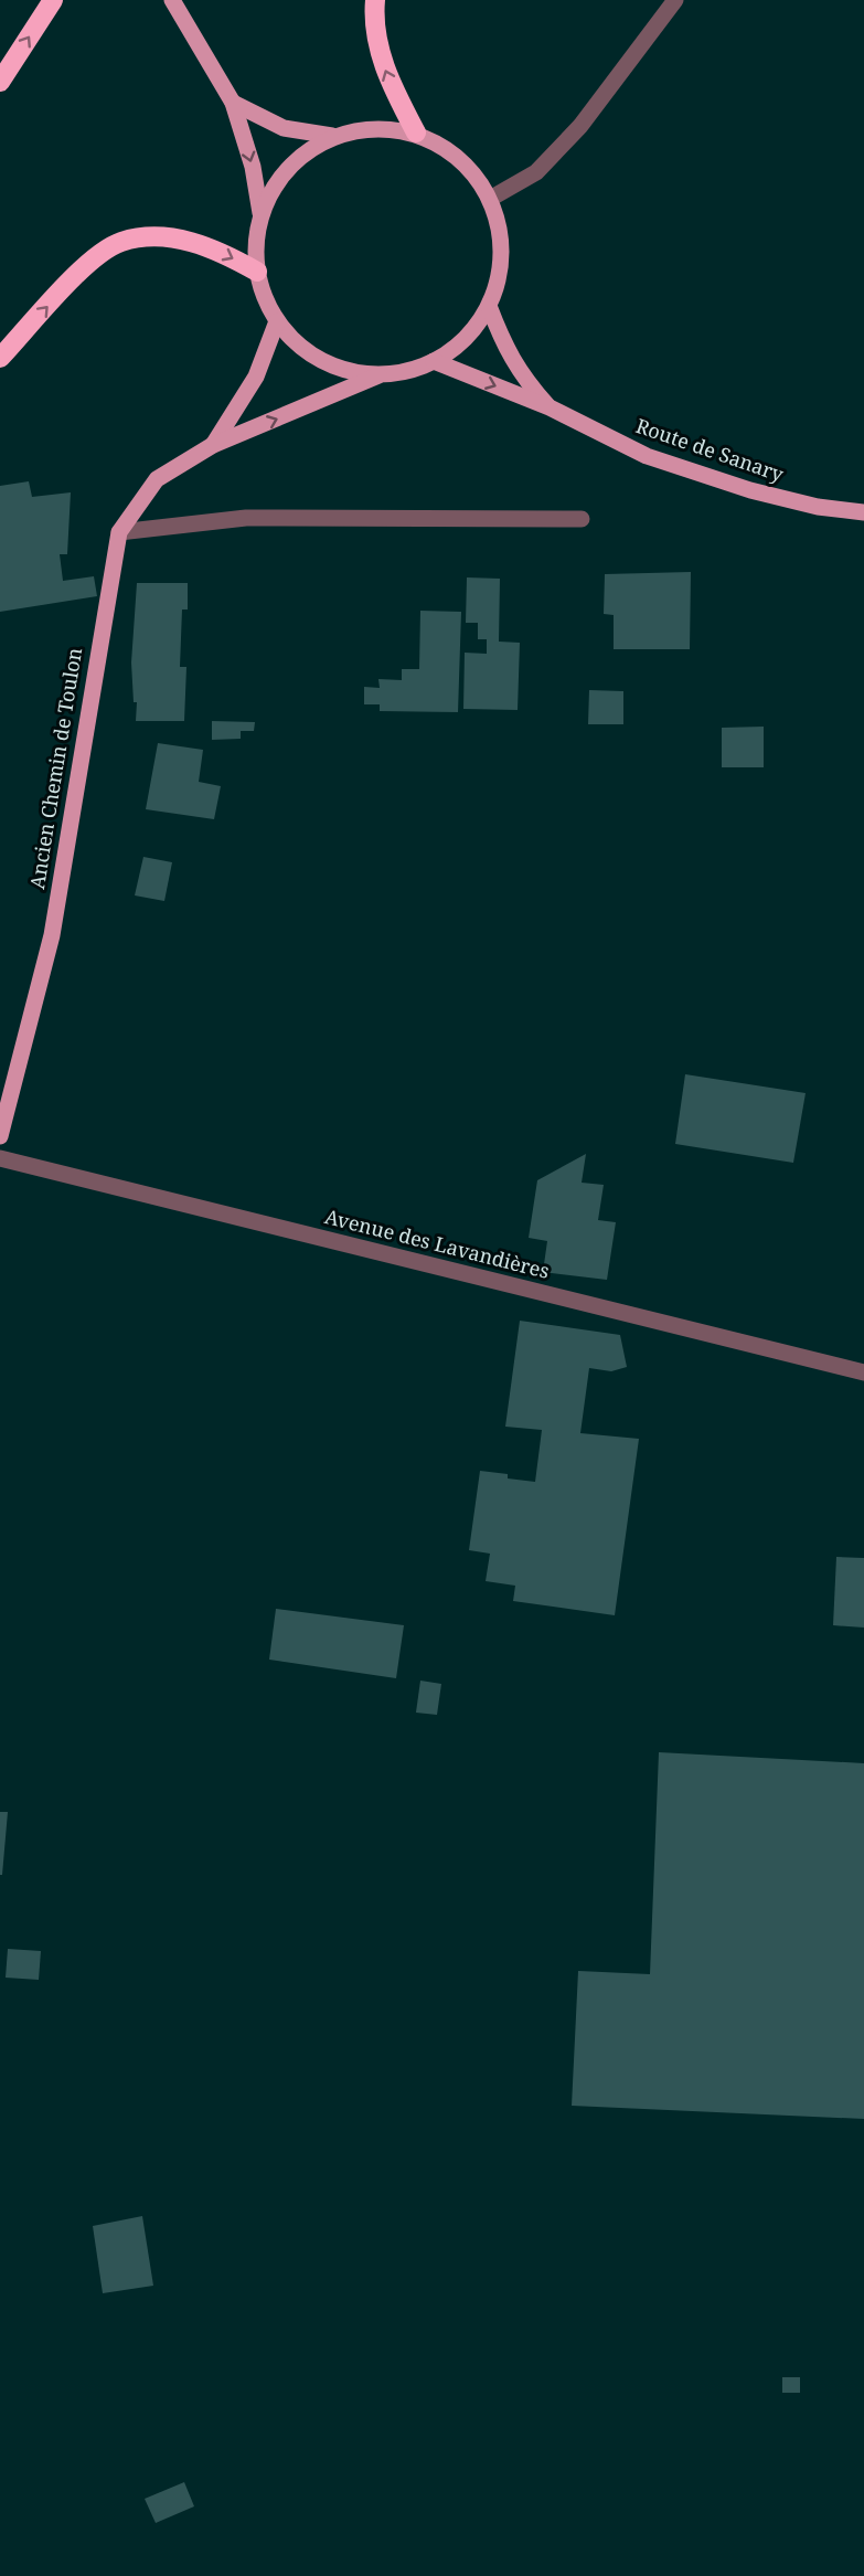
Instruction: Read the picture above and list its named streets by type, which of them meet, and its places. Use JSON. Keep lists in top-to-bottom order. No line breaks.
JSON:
{"streets":{"main road":["Route de Sanary","Ancien Chemin de Toulon"],"street":["Avenue des Lavandières"]}}
